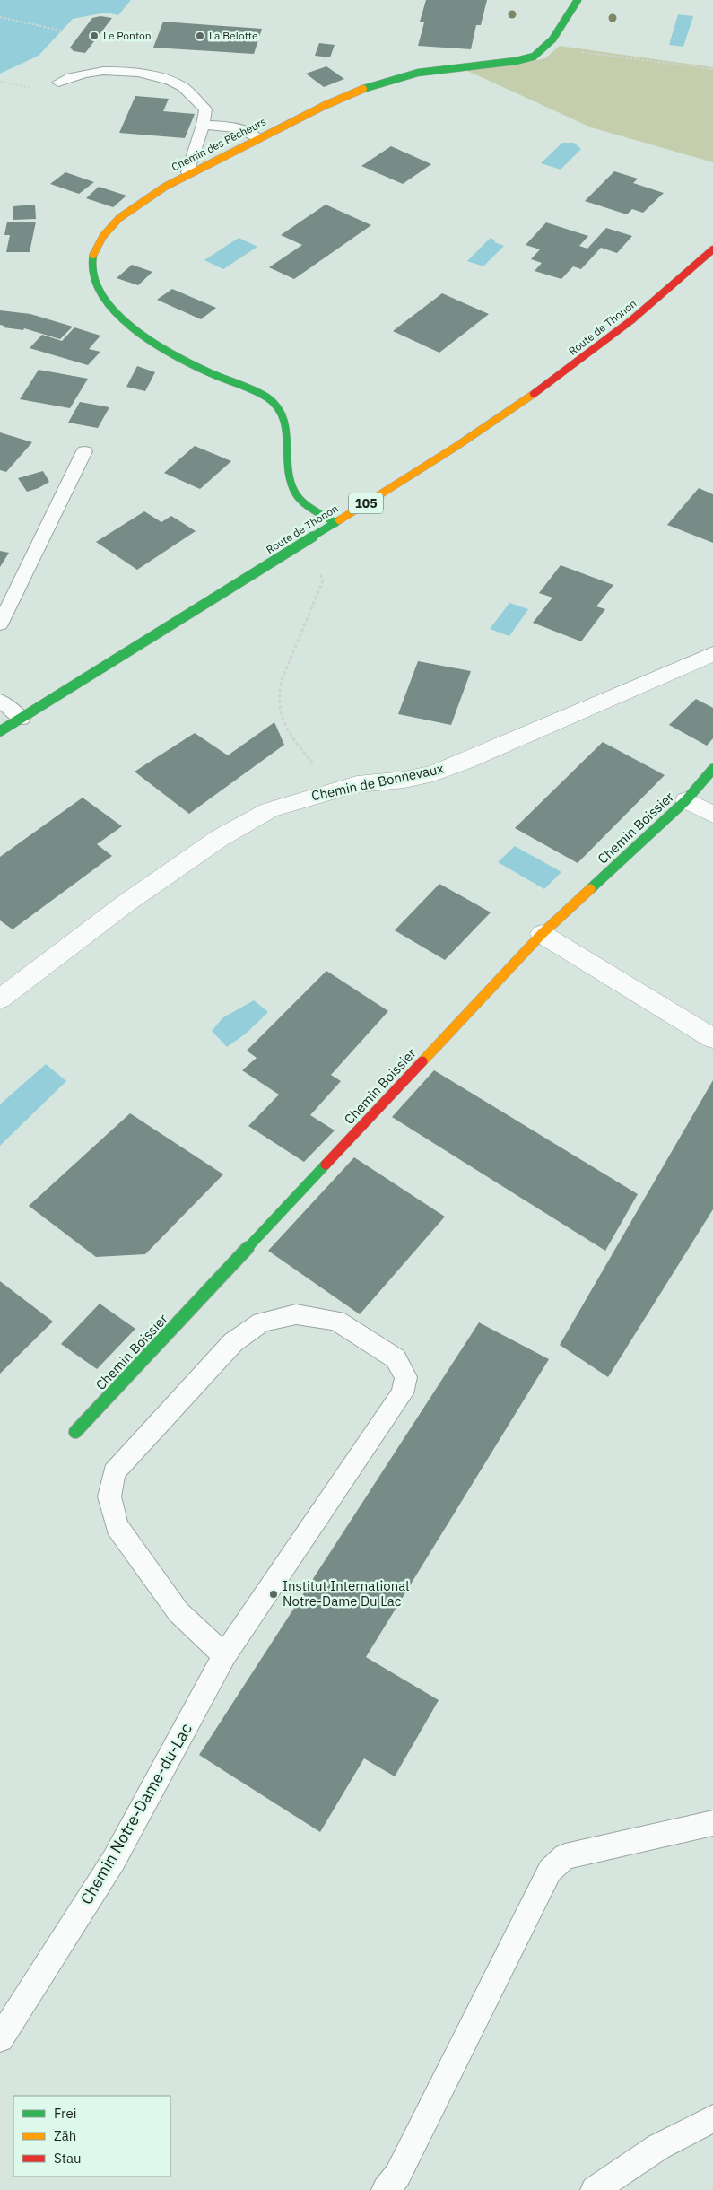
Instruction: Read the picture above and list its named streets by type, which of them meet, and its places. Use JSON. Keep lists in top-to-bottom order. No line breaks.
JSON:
{"streets":{"street":["Chemin des Pêcheurs","Route de Thonon","105","Chemin de Bonnevaux","Chemin Boissier"],"lane":["Chemin Notre-Dame-du-Lac"]},"crossings":[["Chemin des Pêcheurs","Route de Thonon"]],"places":["Le Ponton","La Belotte","Institut International Notre-Dame Du Lac"],"legend":["Frei","Zäh","Stau"]}
